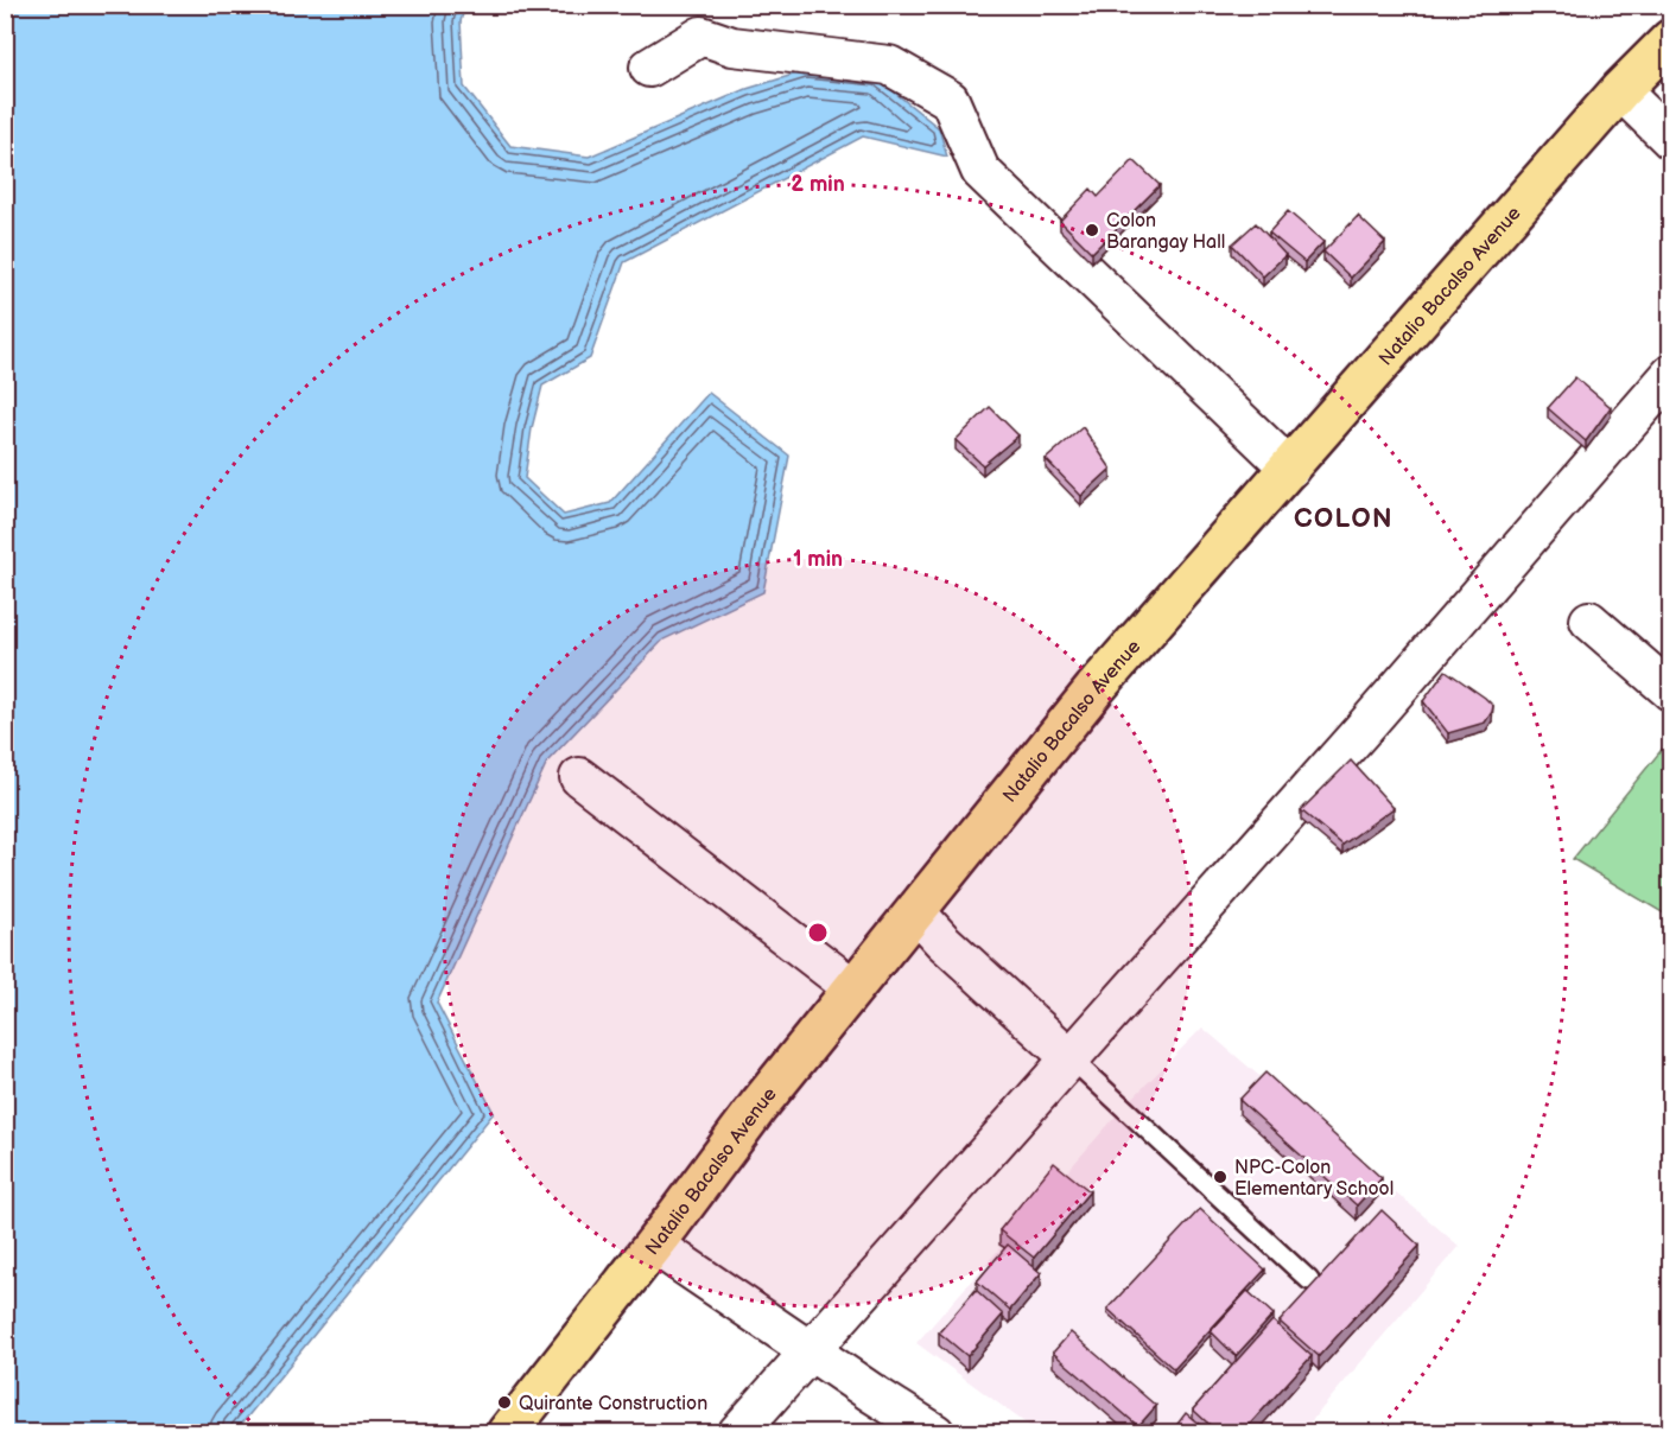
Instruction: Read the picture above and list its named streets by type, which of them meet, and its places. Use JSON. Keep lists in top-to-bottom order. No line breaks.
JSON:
{"streets":{"highway":["Natalio Bacalso Avenue"]},"districts":["COLON"],"places":["Colon Barangay Hall","NPC-Colon Elementary School","Quirante Construction"],"rings":["2 min","1 min"]}
